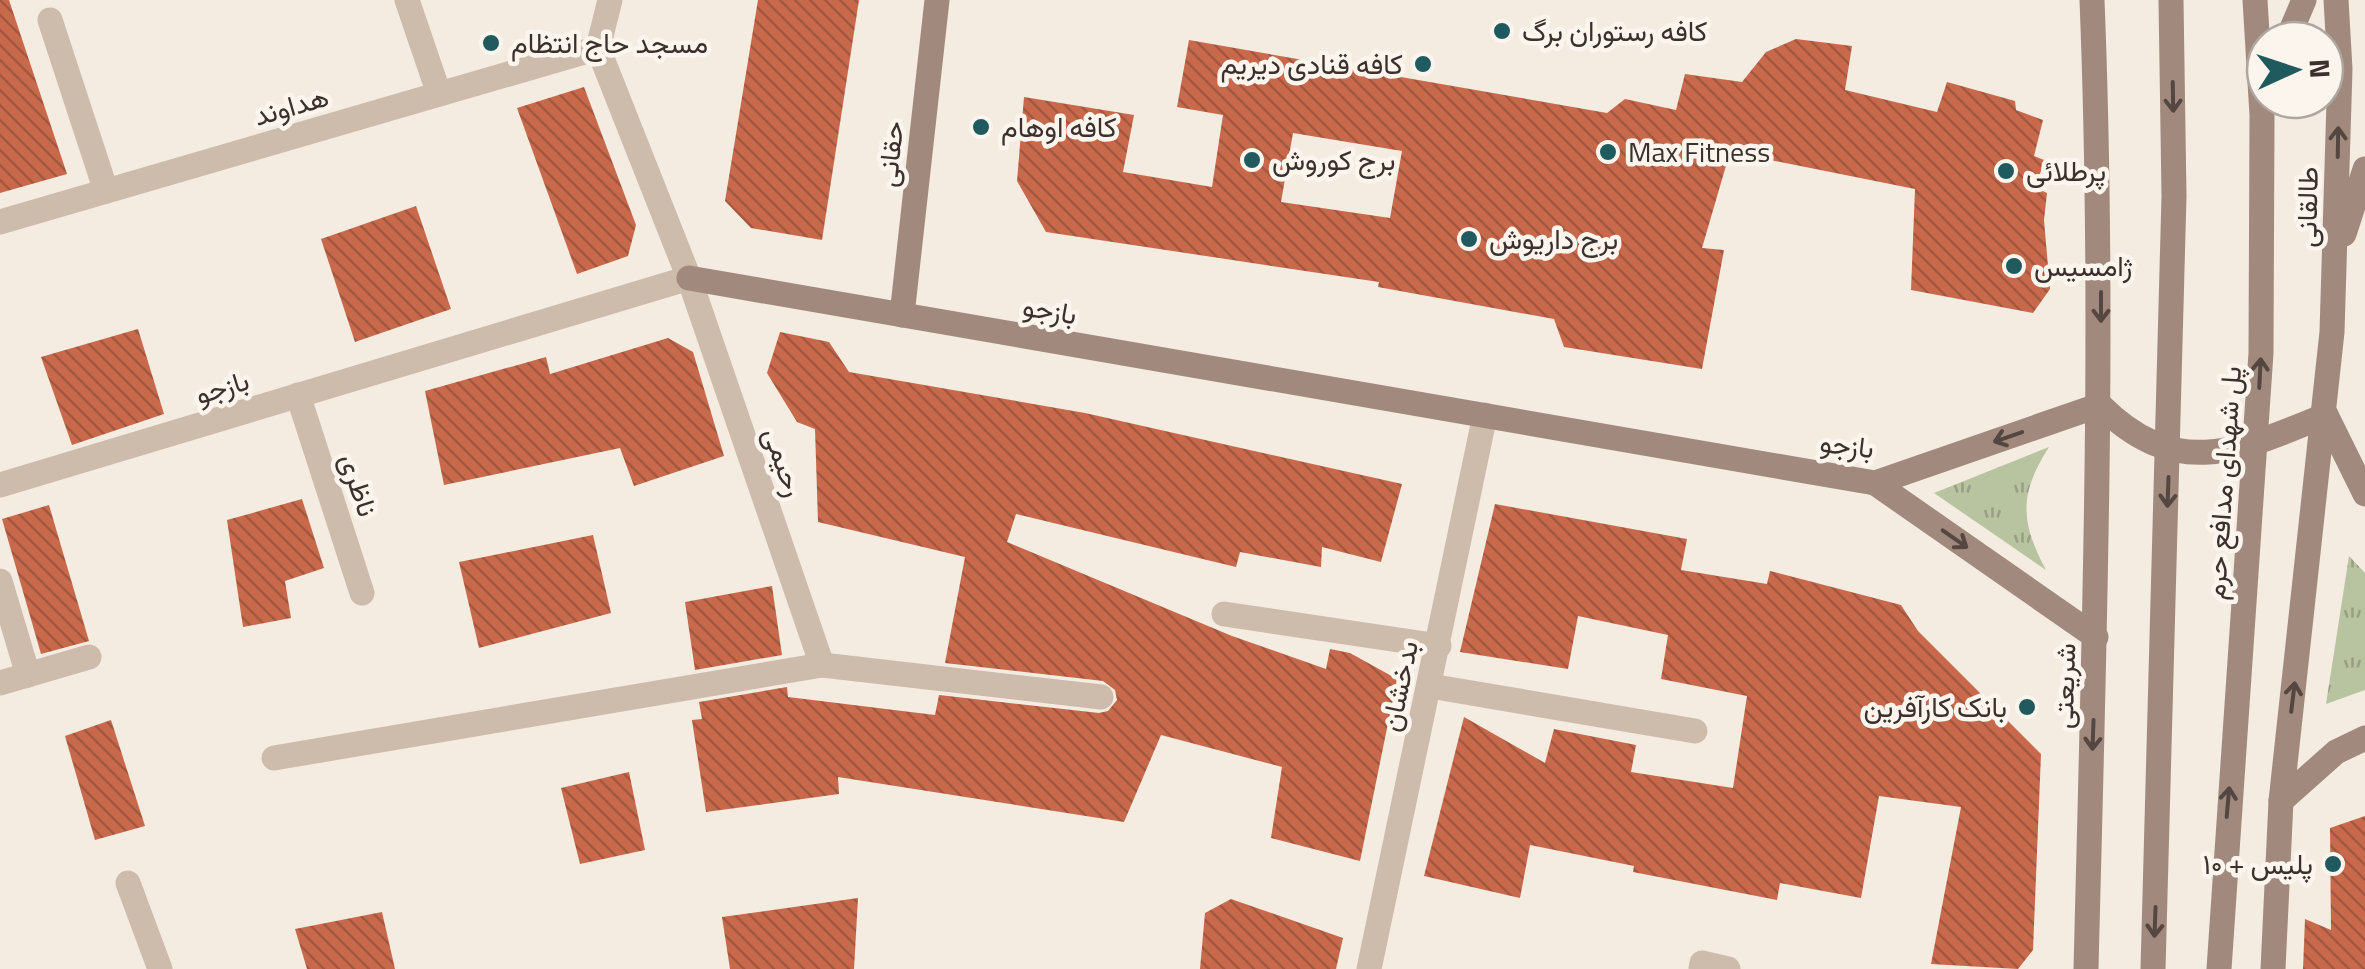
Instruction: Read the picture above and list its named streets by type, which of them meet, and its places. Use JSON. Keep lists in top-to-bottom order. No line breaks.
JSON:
{"streets":{"main road":["حقانی","طالقانی","بازجو","پل شهدای مدافع حرم","شریعتی"],"street":["هداوند","رحیمی","ناظری","بدخشان"]},"crossings":[["هداوند","رحیمی"],["حقانی","بازجو"],["بازجو","رحیمی"],["بازجو","ناظری"],["بازجو","بدخشان"],["بازجو","شریعتی"]],"places":["کافه رستوران برگ","مسجد حاج انتظام","کافه قنادی دیریم","کافه اوهام","Max Fitness","برج کوروش","پرطلائی","برج داریوش","ژامسیس","بانک کارآفرین","پلیس + ۱۰"],"north":"right"}
